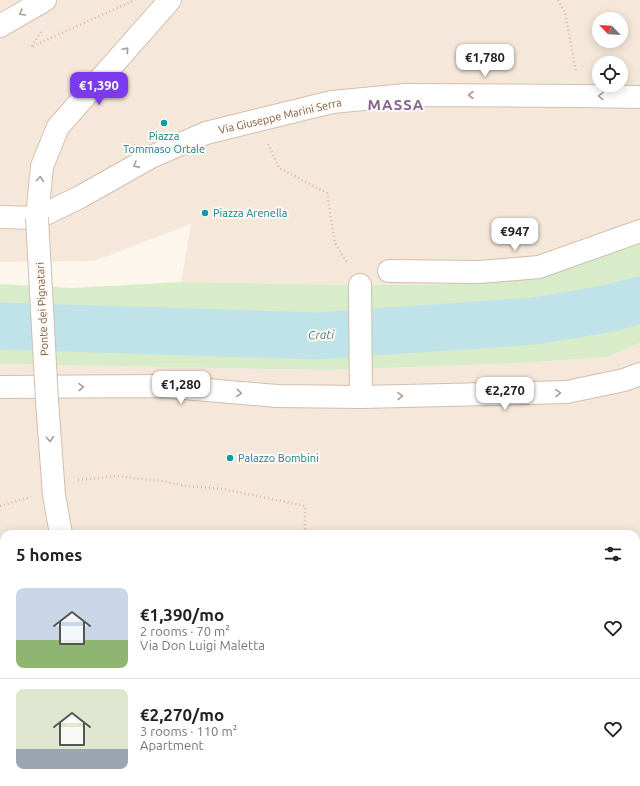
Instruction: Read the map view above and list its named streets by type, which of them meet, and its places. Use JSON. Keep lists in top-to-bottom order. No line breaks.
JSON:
{"streets":{"street":["Via Giuseppe Marini Serra","Ponte dei Pignatari"]},"crossings":[["Via Giuseppe Marini Serra","Ponte dei Pignatari"]],"districts":["MASSA"],"water":["Crati"],"places":["Piazza Tommaso Ortale","Piazza Arenella","Palazzo Bombini"],"north":"top left","page":{"price":["€1,780","€1,390","€947","€1,280","€2,270"],"heading":"5 homes","list":[{"name":"€1,390/mo","note":"2 rooms · 70 m² · Via Don Luigi Maletta"},{"name":"€2,270/mo","note":"3 rooms · 110 m² · Apartment"}]}}
